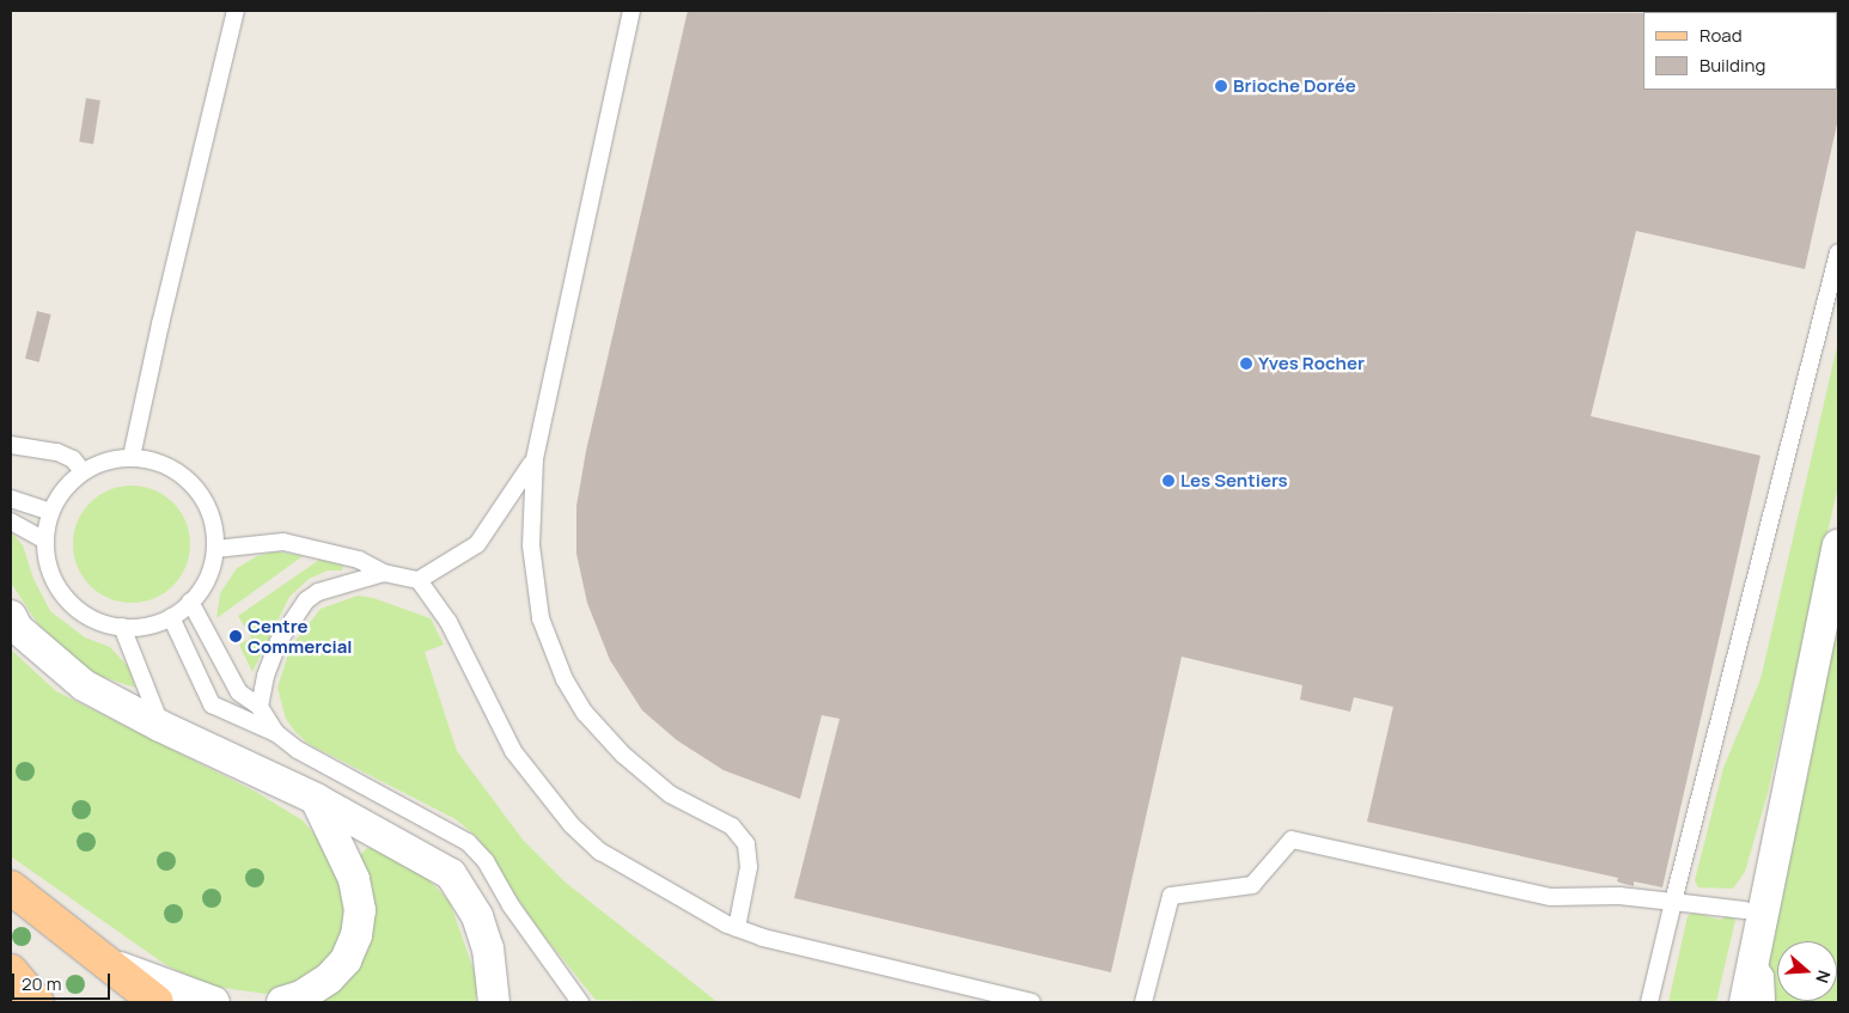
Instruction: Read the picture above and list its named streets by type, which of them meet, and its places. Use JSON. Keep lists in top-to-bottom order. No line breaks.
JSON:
{"places":["Brioche Dorée","Yves Rocher","Les Sentiers","Centre Commercial"],"legend":["Road","Building"],"scale_bar":"20 m","north":"right"}
